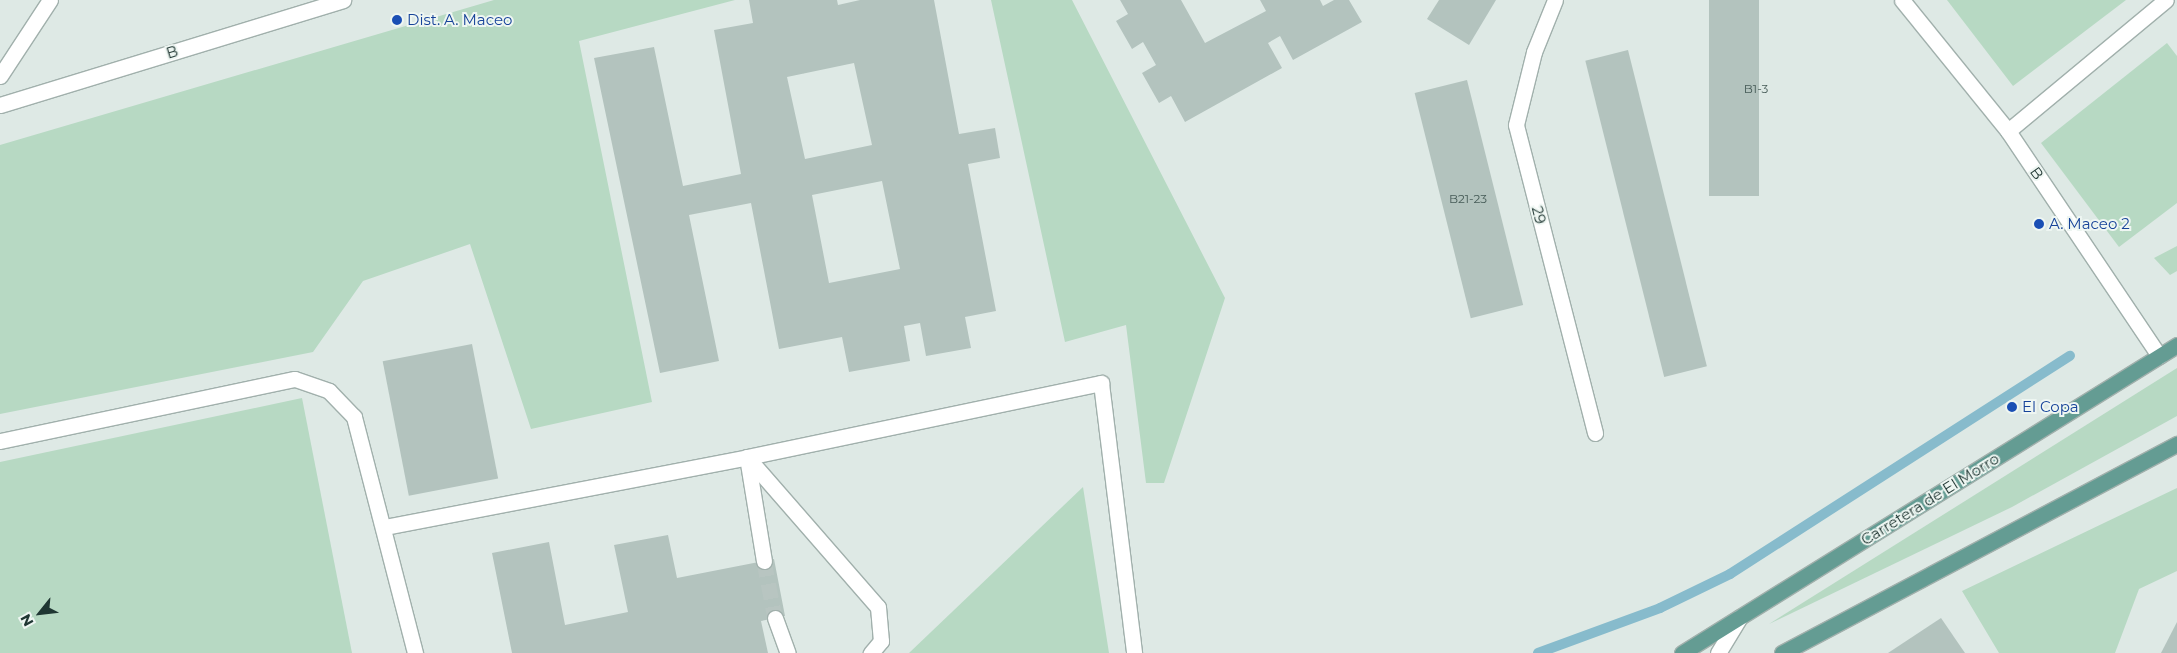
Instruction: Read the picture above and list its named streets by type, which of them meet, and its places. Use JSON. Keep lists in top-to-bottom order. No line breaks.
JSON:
{"streets":{"main road":["Carretera de El Morro"],"street":["B","29"]},"crossings":[["B","Carretera de El Morro"]],"places":["Dist. A. Maceo","A. Maceo 2","El Copa"],"house_numbers":["B1-3","B21-23"],"north":"bottom left"}
